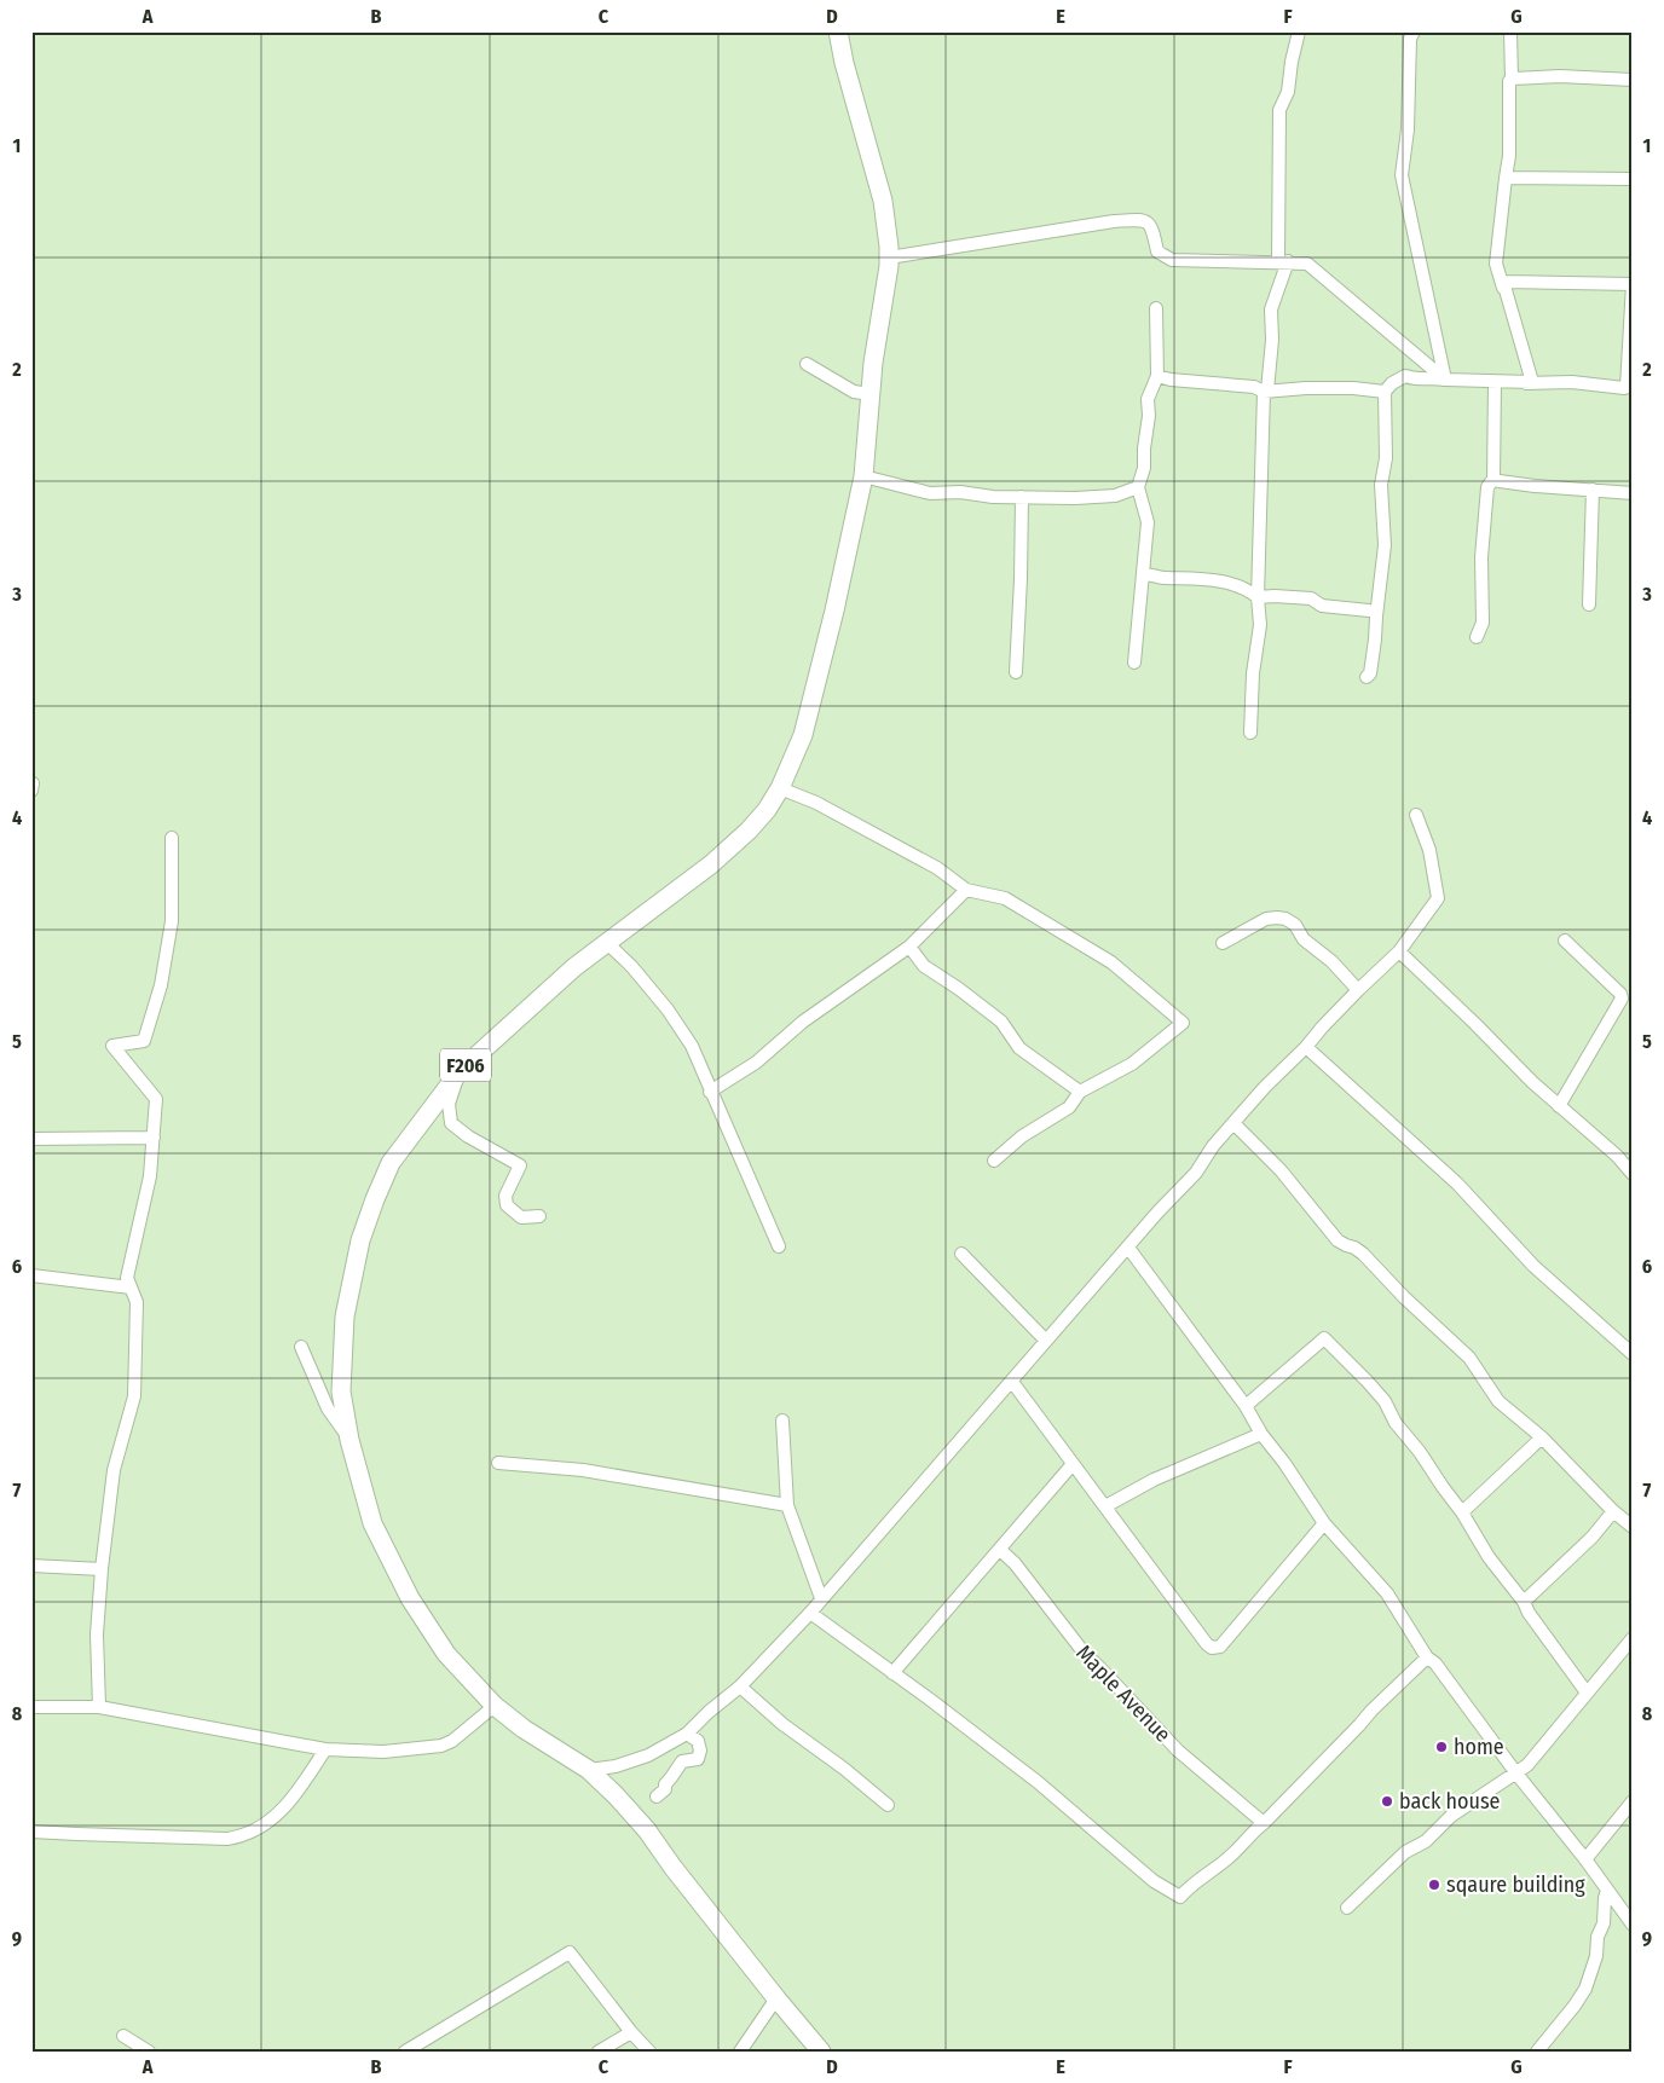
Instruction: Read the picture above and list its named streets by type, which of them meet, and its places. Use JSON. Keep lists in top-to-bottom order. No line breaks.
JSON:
{"streets":{"main road":["F206"],"street":["Maple Avenue"]},"places":["home","back house","sqaure building"],"grid":{"columns":["A","B","C","D","E","F","G"],"rows":["1","2","3","4","5","6","7","8","9"]}}
